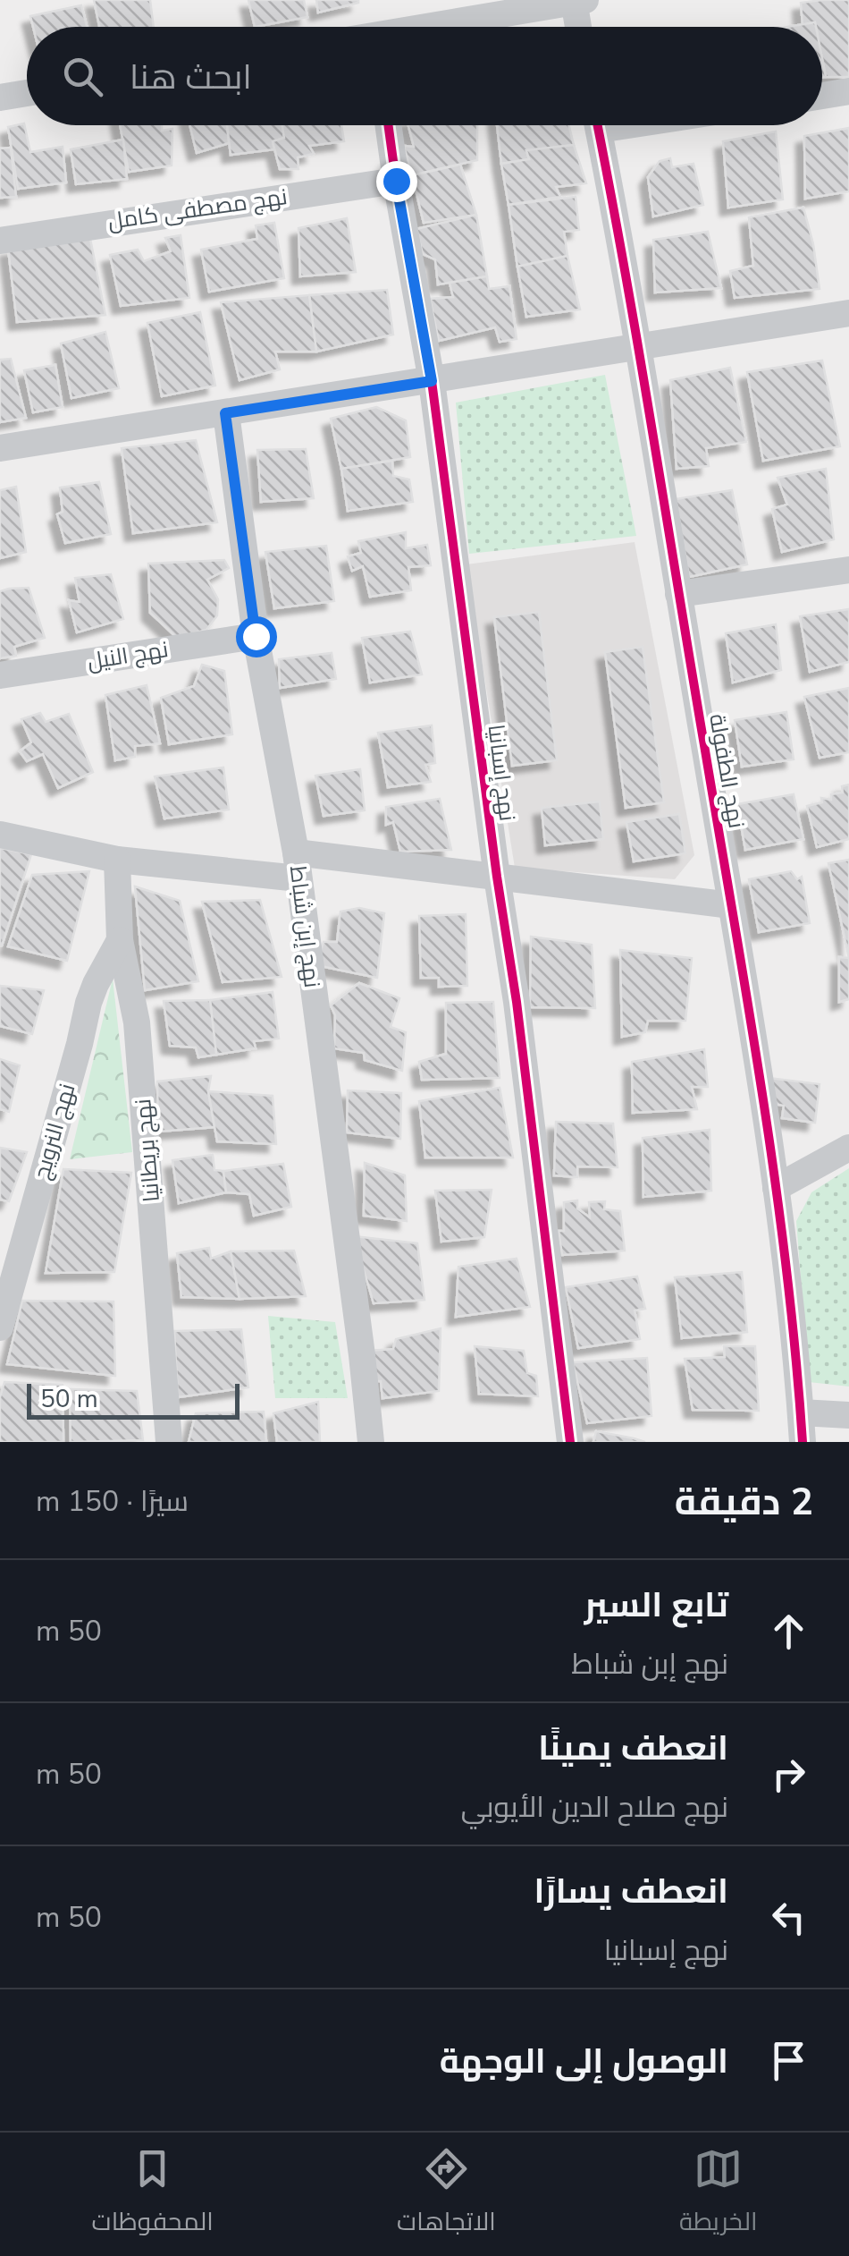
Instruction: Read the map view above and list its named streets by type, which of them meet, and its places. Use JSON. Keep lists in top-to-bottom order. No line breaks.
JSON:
{"streets":{"street":["نهج مصطفى كامل","نهج النيل","نهج الطفولة","نهج إسبانيا","نهج إبن شباط","نهج النرويج","نهج بريطانيا"]},"crossings":[["نهج مصطفى كامل","نهج إسبانيا"],["نهج النيل","نهج إبن شباط"],["نهج النرويج","نهج بريطانيا"]],"scale_bar":"50 m","page":{"search":"ابحث هنا","scale":"50 m","heading":["2 دقيقة","سيرًا · 150 m"],"list":[["تابع السير","نهج إبن شباط","50 m"],["انعطف يمينًا","نهج صلاح الدين الأيوبي","50 m"],["انعطف يسارًا","نهج إسبانيا","50 m"],"الوصول إلى الوجهة"],"nav":["الخريطة","الاتجاهات","المحفوظات"]}}
